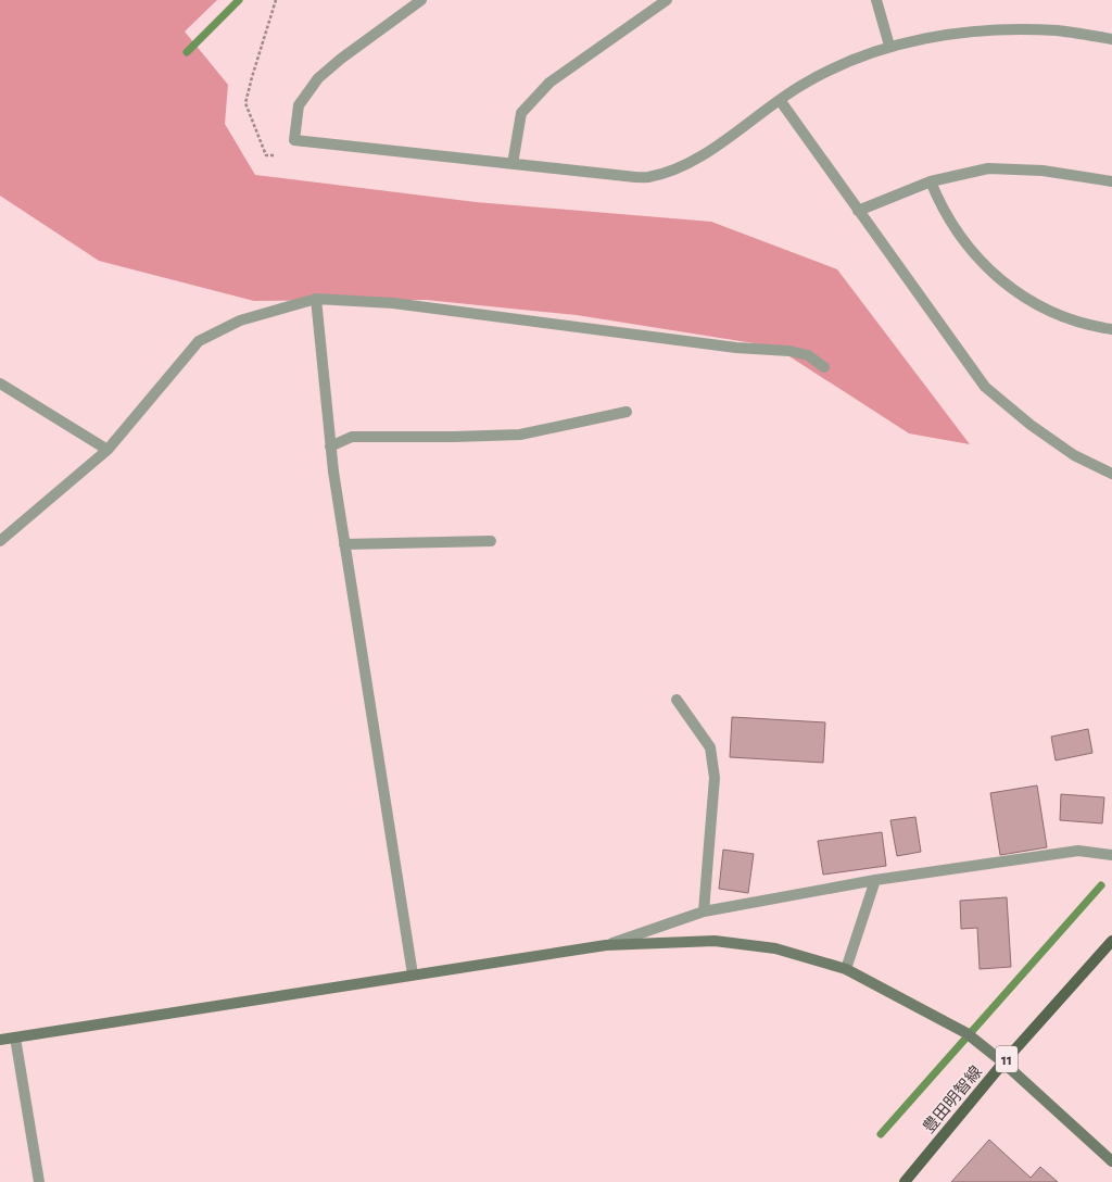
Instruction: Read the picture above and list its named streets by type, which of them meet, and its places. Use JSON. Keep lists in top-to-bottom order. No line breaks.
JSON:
{"streets":{"main road":["11","豊田明智線"]}}
